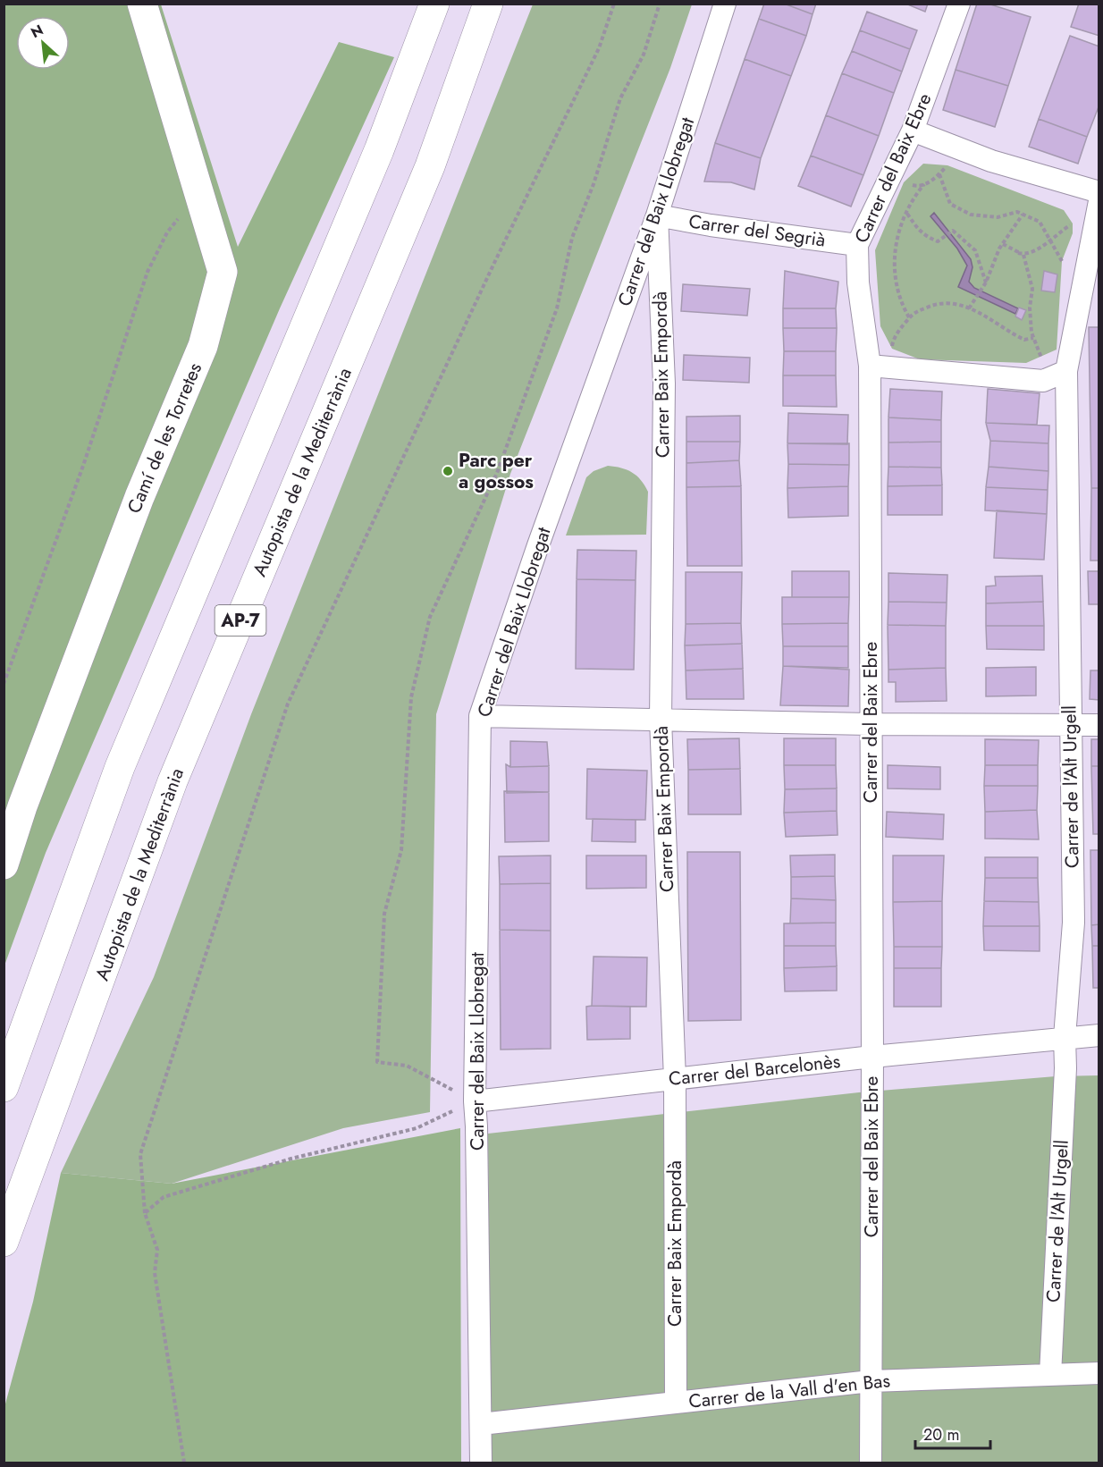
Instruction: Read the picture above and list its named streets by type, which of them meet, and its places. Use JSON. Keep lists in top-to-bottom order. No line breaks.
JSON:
{"streets":{"main road":["Camí de les Torretes","Autopista de la Mediterrània","AP-7"],"street":["Carrer del Baix Ebre","Carrer del Baix Llobregat","Carrer del Segrià","Carrer Baix Empordà","Carrer de l'Alt Urgell","Carrer del Barcelonès","Carrer de la Vall d'en Bas"]},"crossings":[["Carrer del Baix Ebre","Carrer del Segrià"],["Carrer del Baix Ebre","Carrer del Barcelonès"],["Carrer del Baix Ebre","Carrer de la Vall d'en Bas"],["Carrer del Baix Llobregat","Carrer del Segrià"],["Carrer del Baix Llobregat","Carrer Baix Empordà"],["Carrer del Baix Llobregat","Carrer del Barcelonès"],["Carrer del Baix Llobregat","Carrer de la Vall d'en Bas"],["Carrer del Segrià","Carrer Baix Empordà"],["Carrer Baix Empordà","Carrer del Barcelonès"],["Carrer Baix Empordà","Carrer de la Vall d'en Bas"],["Carrer de l'Alt Urgell","Carrer del Barcelonès"],["Carrer de l'Alt Urgell","Carrer de la Vall d'en Bas"]],"places":["Parc per a gossos"],"scale_bar":"20 m","north":"top left"}
